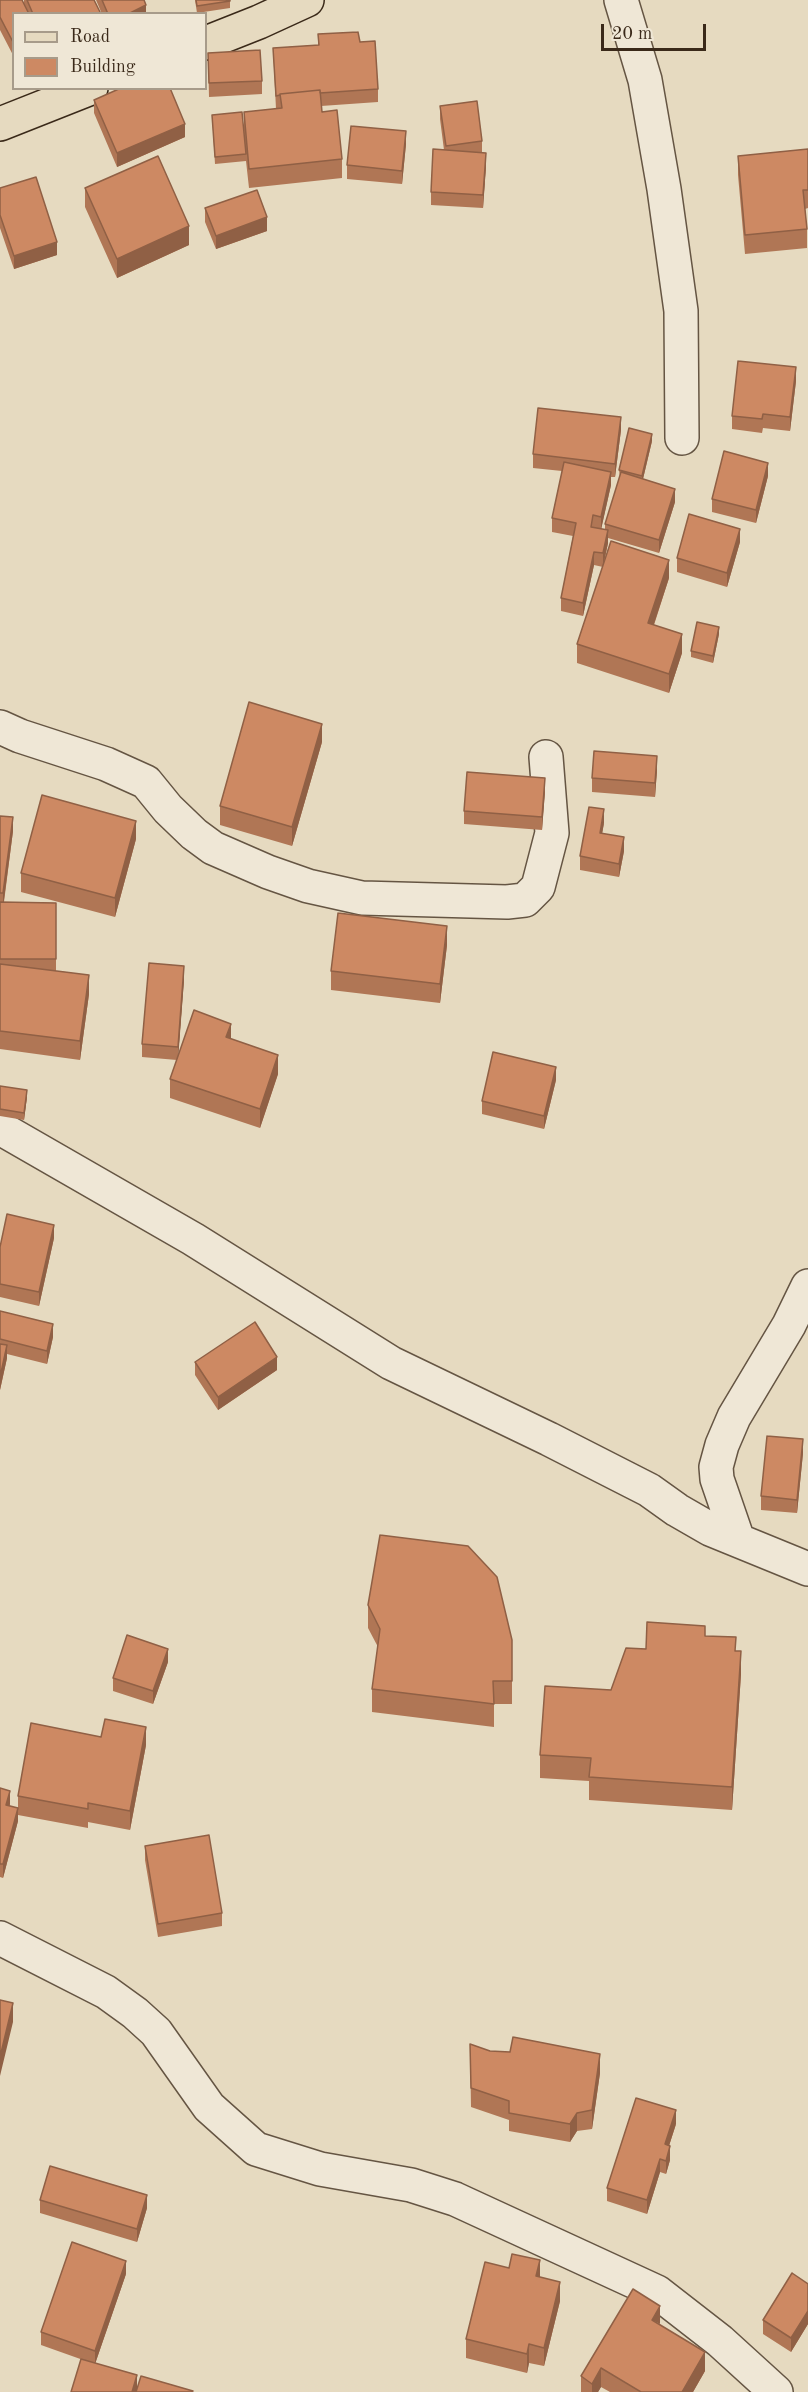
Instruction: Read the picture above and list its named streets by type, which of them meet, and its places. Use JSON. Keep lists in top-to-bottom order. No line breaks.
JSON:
{"legend":["Road","Building"],"scale_bar":"20 m"}
